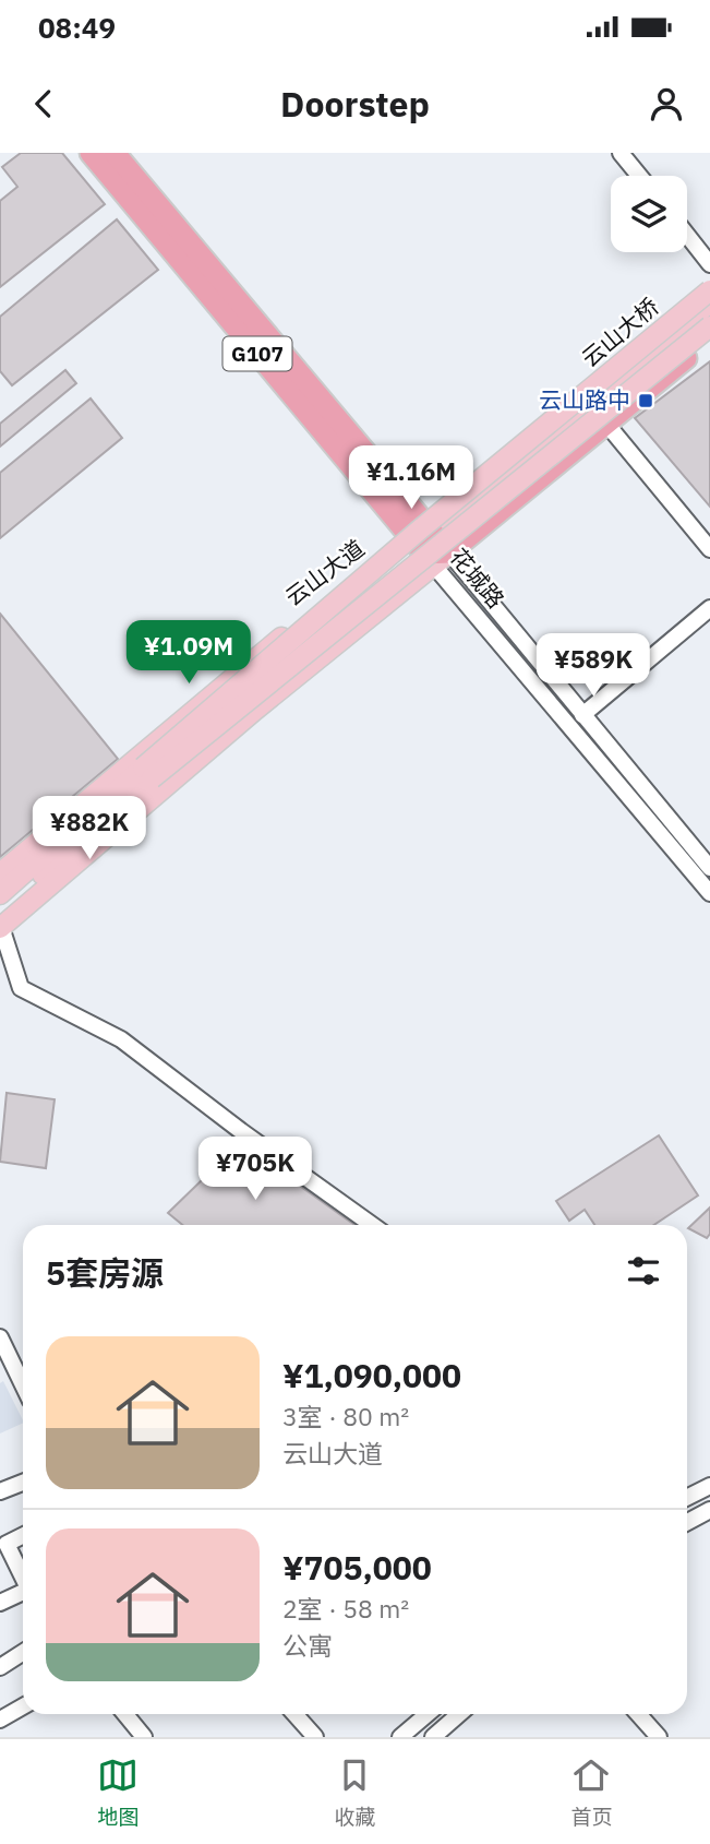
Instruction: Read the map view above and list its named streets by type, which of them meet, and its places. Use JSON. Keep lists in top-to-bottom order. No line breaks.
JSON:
{"streets":{"highway":["G107","云山大道","花城路"],"main road":["云山大桥"]},"crossings":[["云山大道","花城路"]],"places":{"transit":["云山路中"]},"page":{"status":"08:49","header":"Doorstep","price":["¥1.16M","¥1.09M","¥589K","¥882K","¥705K"],"heading":"5套房源","list":[{"name":"¥1,090,000","note":"3室 · 80 m² · 云山大道"},{"name":"¥705,000","note":"2室 · 58 m² · 公寓"}],"tabs":["地图","收藏","首页"]}}
